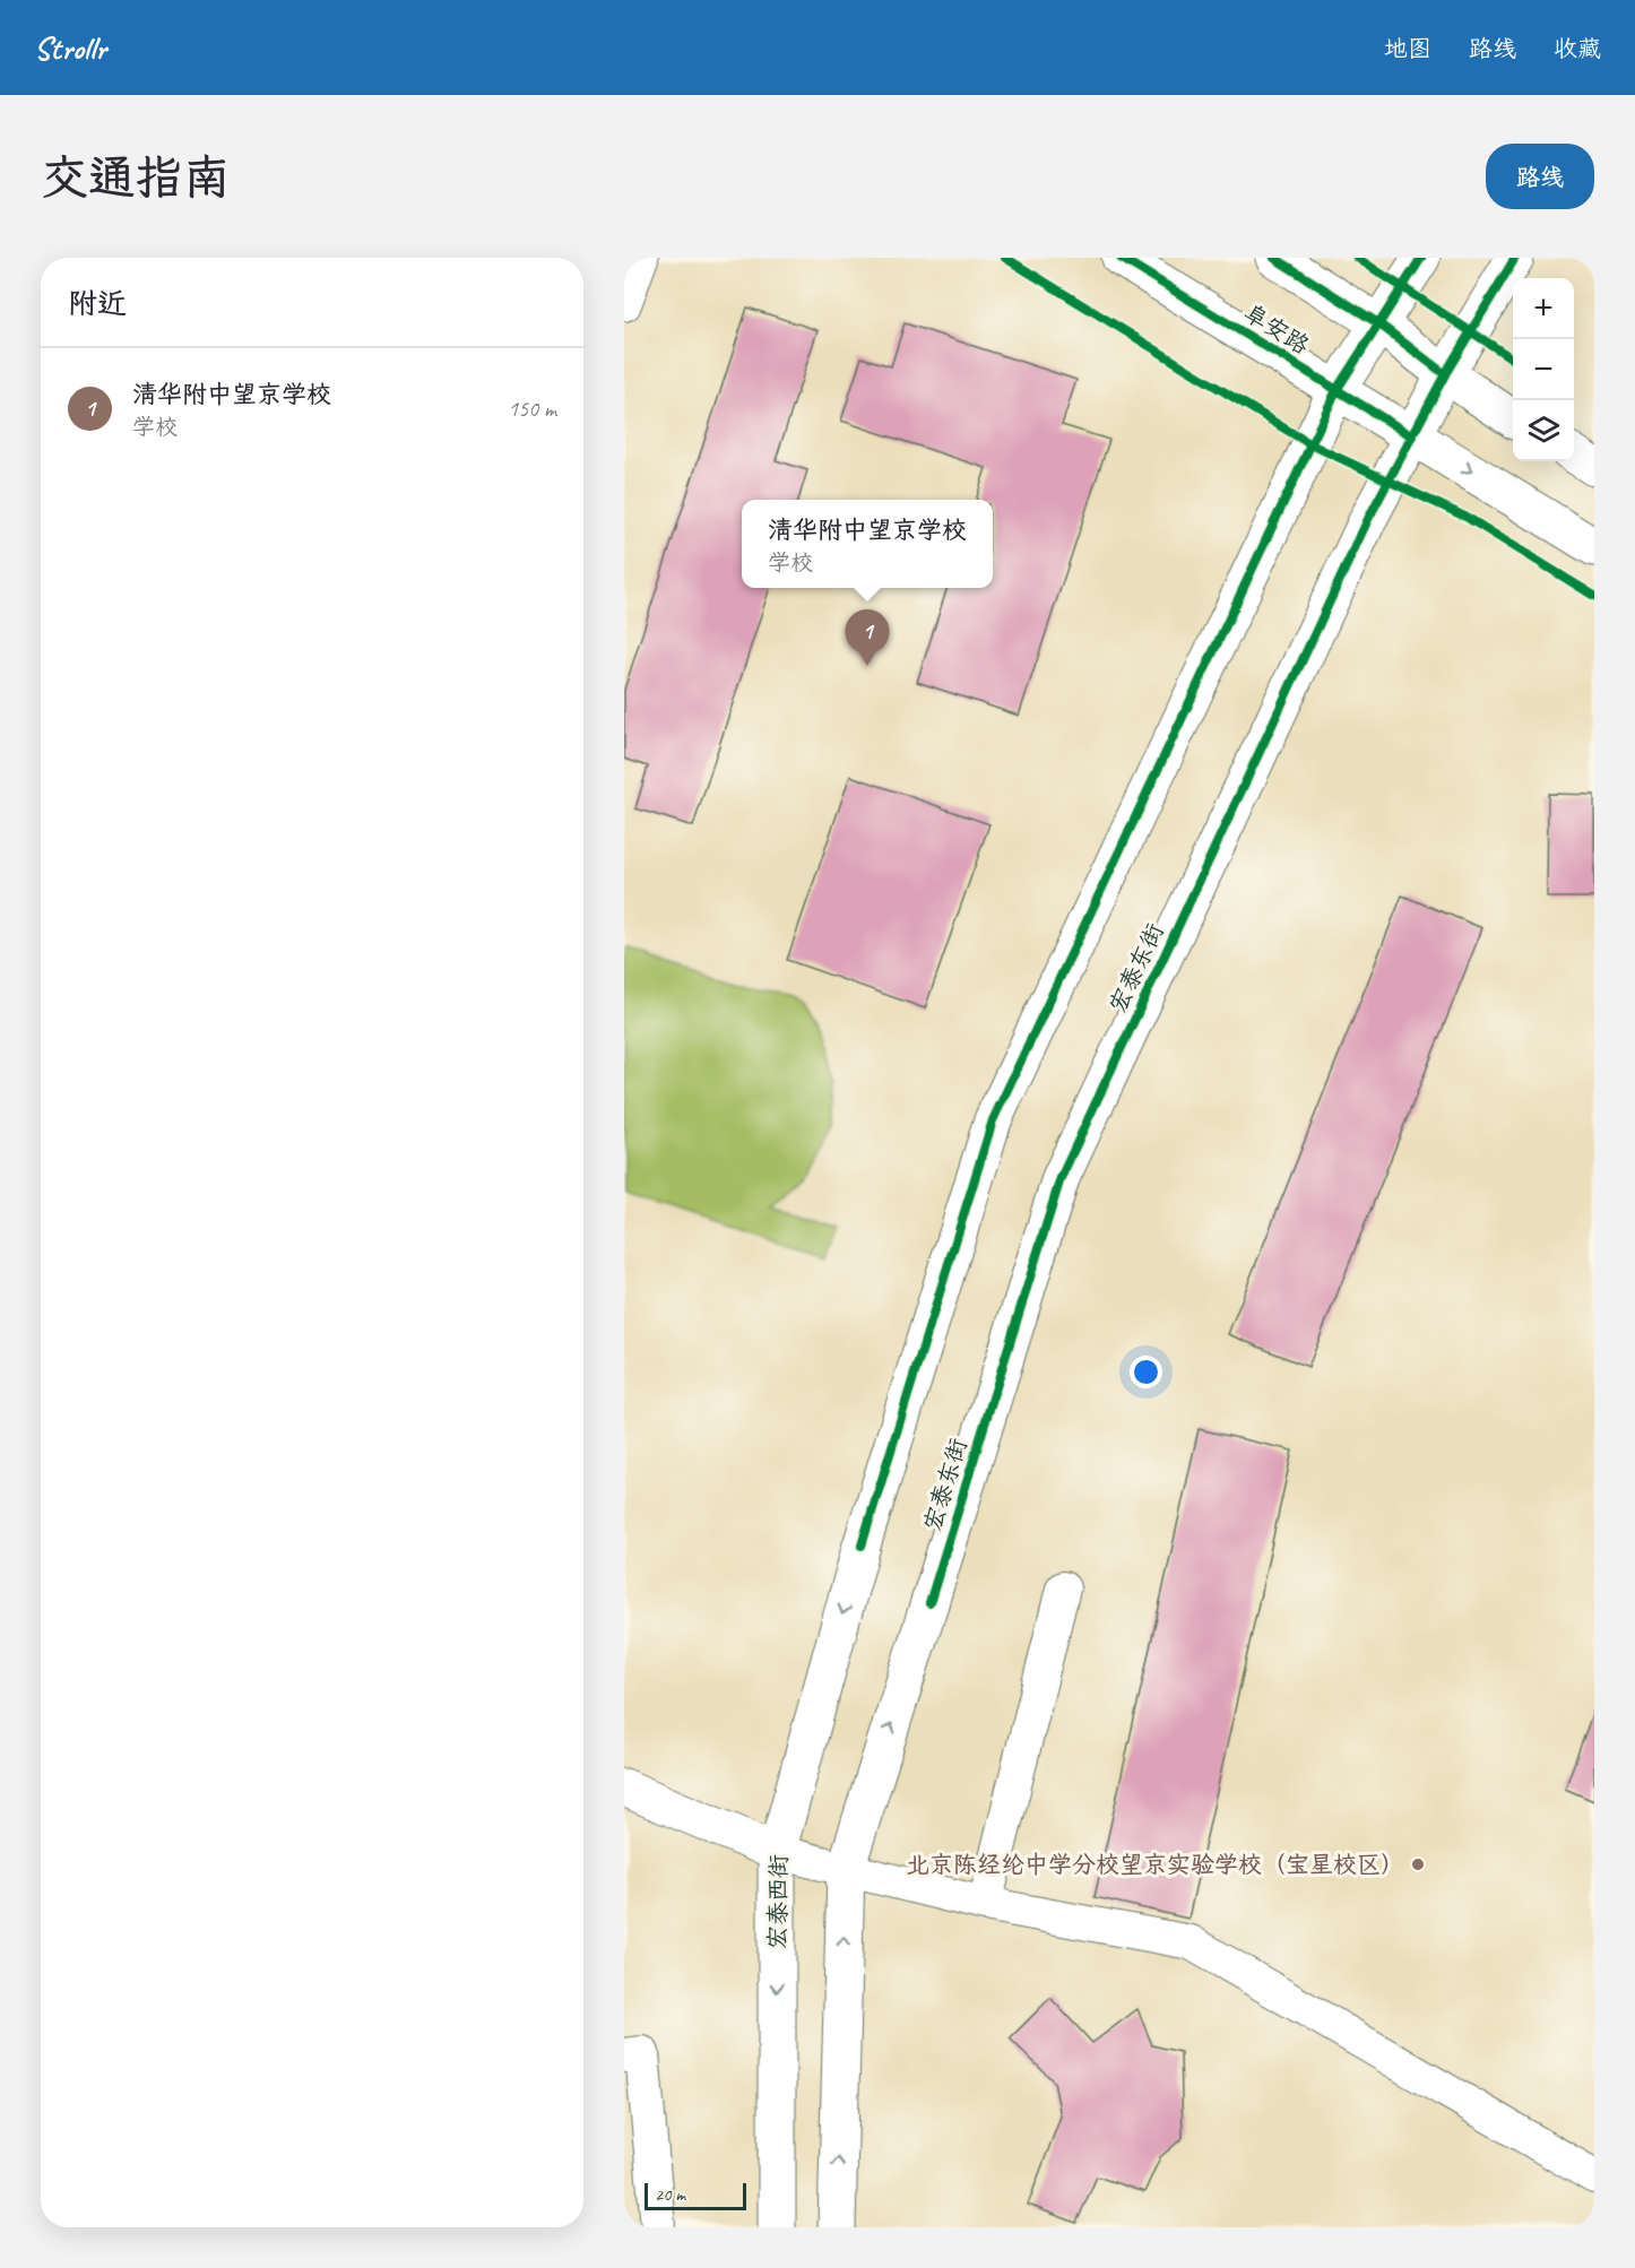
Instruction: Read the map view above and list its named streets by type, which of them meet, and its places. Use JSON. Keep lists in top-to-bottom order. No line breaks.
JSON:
{"streets":{"main road":["阜安路","宏泰东街","宏泰西街"]},"crossings":[["阜安路","宏泰东街"],["阜安路","宏泰西街"]],"one_way":["宏泰东街","宏泰西街"],"places":["北京陈经纶中学分校望京实验学校（宝星校区）"],"scale_bar":"20 m","page":{"header":"Strollr","nav":["地图","路线","收藏"],"buttons":"路线","title":"交通指南","heading":"附近","map_buttons":["+","−"],"list":[{"mark":"1","name":"清华附中望京学校","note":"学校","value":"150 m"}],"popup":["清华附中望京学校","学校"],"pins":"1","scale":"20 m"}}
